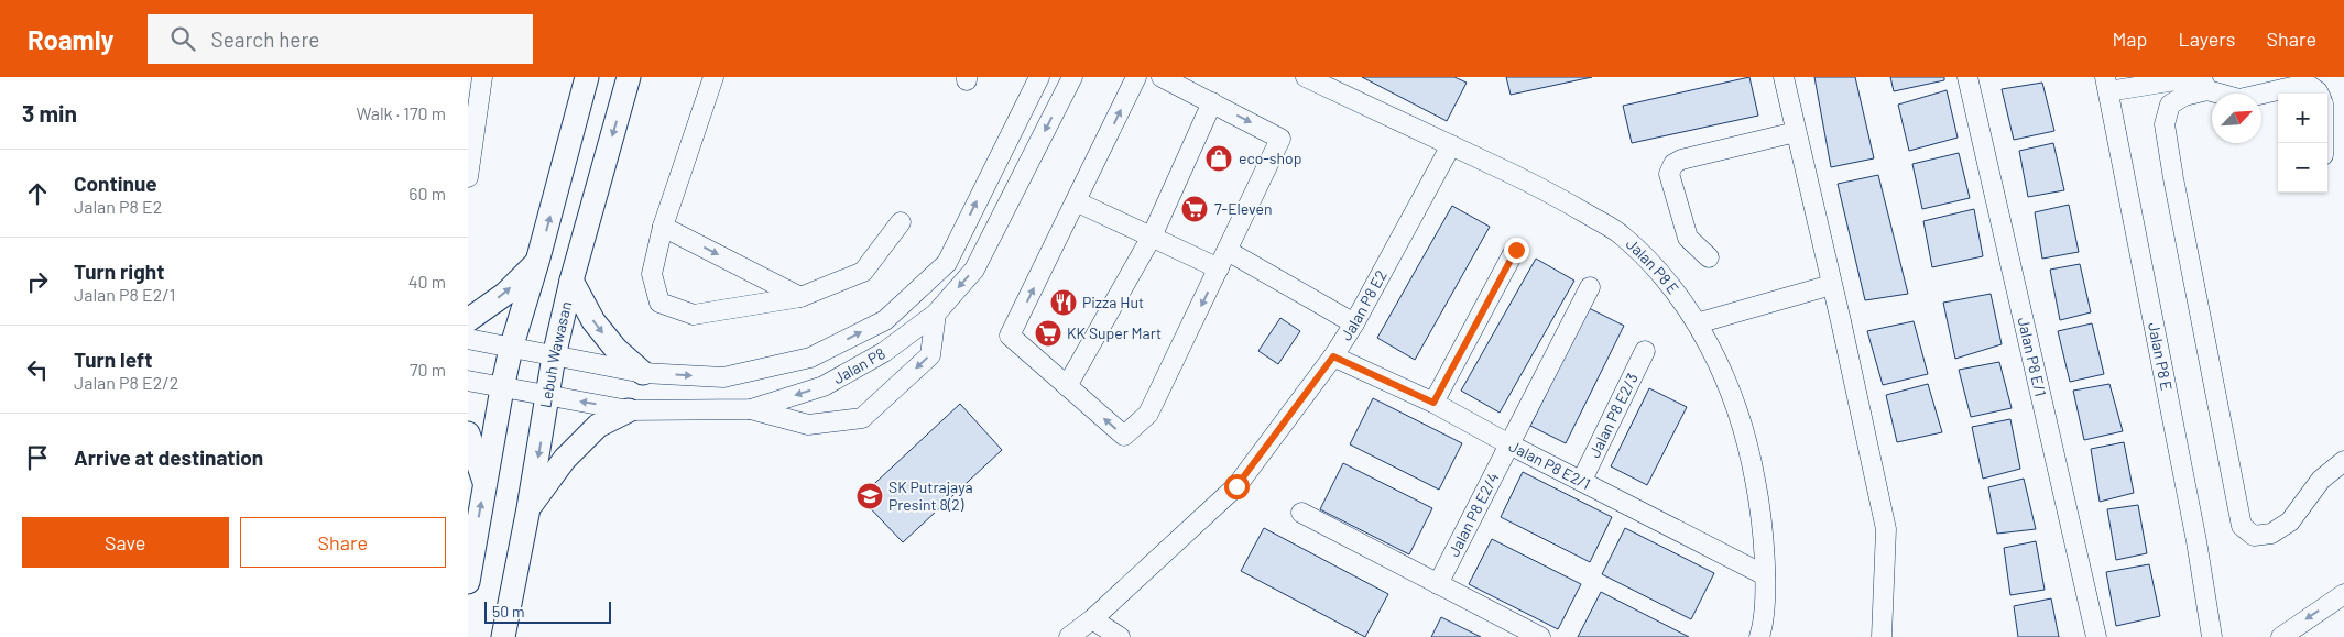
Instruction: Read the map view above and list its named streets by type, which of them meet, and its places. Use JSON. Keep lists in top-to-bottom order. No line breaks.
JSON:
{"streets":{"main road":["Lebuh Wawasan"],"street":["Jalan P8 E","Jalan P8 E2","Jalan P8 E/1","Jalan P8","Jalan P8 E2/3","Jalan P8 E2/1","Jalan P8 E2/4"]},"crossings":[["Jalan P8 E","Jalan P8 E2"],["Jalan P8 E","Jalan P8 E2/1"],["Jalan P8 E2","Jalan P8 E2/1"],["Lebuh Wawasan","Jalan P8"],["Jalan P8 E2/3","Jalan P8 E2/1"],["Jalan P8 E2/1","Jalan P8 E2/4"]],"places":{"shop":["eco-shop"],"supermarket":["7-Eleven","KK Super Mart"],"restaurant":["Pizza Hut"],"school or university":["SK Putrajaya Presint 8(2)"]},"scale_bar":"50 m","north":"top right","page":{"header":"Roamly","search":"Search here","nav":["Map","Layers","Share"],"heading":["3 min","Walk · 170 m"],"map_buttons":["+","−"],"list":[["Continue","Jalan P8 E2","60 m"],["Turn right","Jalan P8 E2/1","40 m"],["Turn left","Jalan P8 E2/2","70 m"],"Arrive at destination"],"buttons":["Save","Share"],"scale":"50 m"}}
